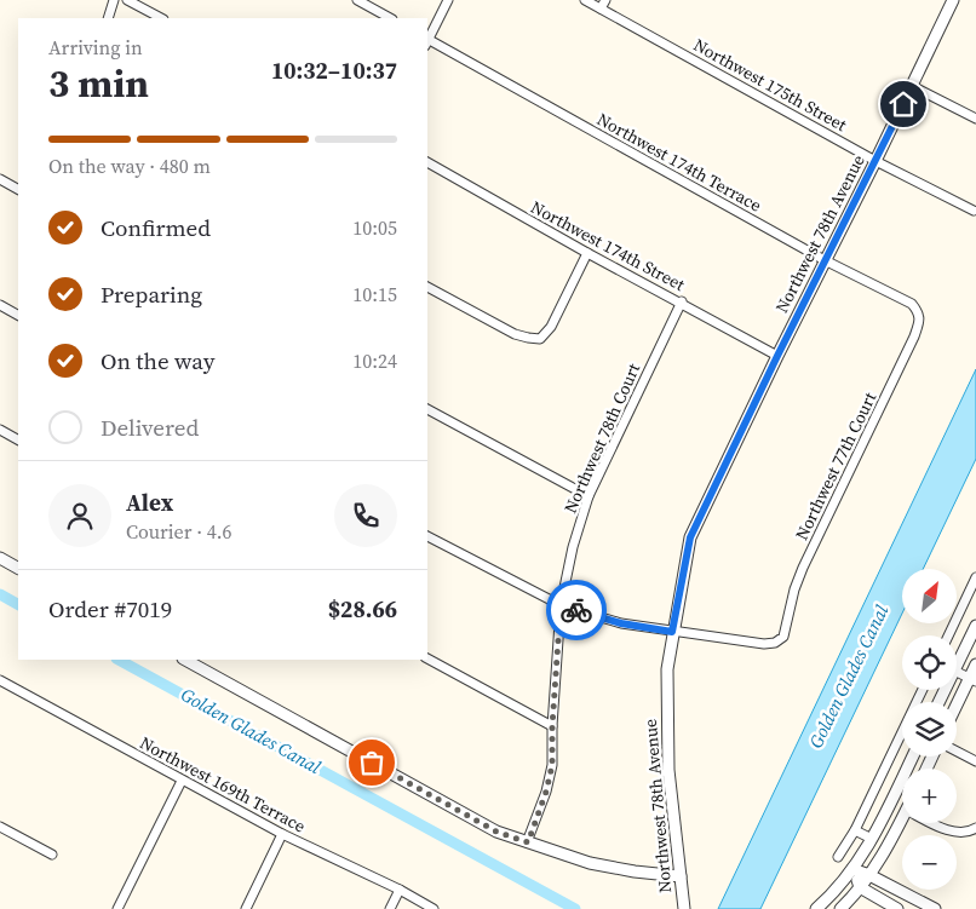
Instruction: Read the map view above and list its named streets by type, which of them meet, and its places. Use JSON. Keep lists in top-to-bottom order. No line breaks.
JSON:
{"streets":{"street":["Northwest 175th Street","Northwest 174th Terrace","Northwest 78th Avenue","Northwest 174th Street","Northwest 78th Court","Northwest 77th Court","Northwest 169th Terrace"]},"crossings":[["Northwest 175th Street","Northwest 78th Avenue"],["Northwest 174th Terrace","Northwest 78th Avenue"],["Northwest 174th Terrace","Northwest 77th Court"],["Northwest 78th Avenue","Northwest 174th Street"],["Northwest 78th Avenue","Northwest 77th Court"],["Northwest 174th Street","Northwest 78th Court"]],"water":["Golden Glades Canal"],"north":"top right","page":{"heading":["3 min","Arriving in","10:32–10:37"],"panel":["Alex","Courier · 4.6","Order #7019","$28.66"],"bar":"On the way · 480 m","list":[["Confirmed","10:05"],["Preparing","10:15"],["On the way","10:24"],"Delivered"],"map_buttons":["+","−"]}}
